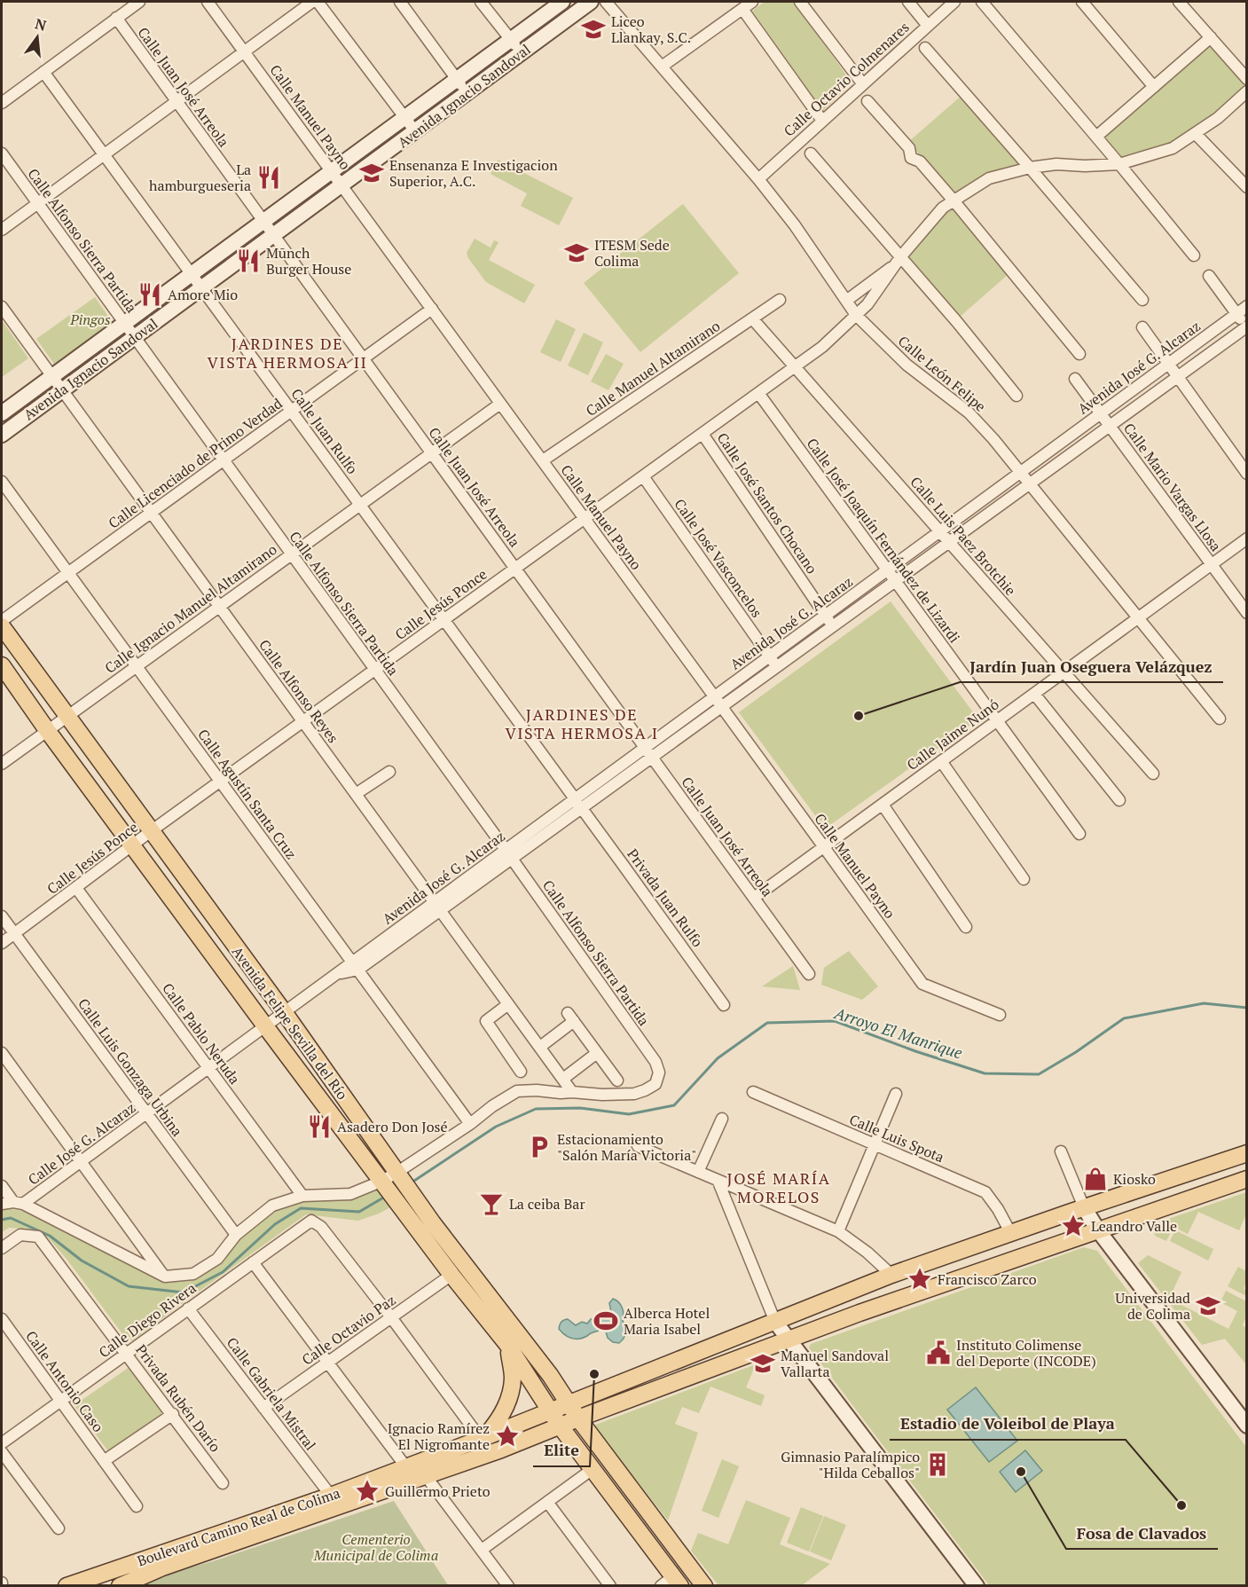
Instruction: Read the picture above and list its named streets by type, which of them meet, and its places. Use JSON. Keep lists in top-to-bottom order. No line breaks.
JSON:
{"streets":{"main road":["Avenida Ignacio Sandoval","Avenida Felipe Sevilla del Río","Boulevard Camino Real de Colima"],"street":["Calle Octavio Colmenares","Calle Juan José Arreola","Calle Manuel Payno","Calle Alfonso Sierra Partida","Avenida José G. Alcaraz","Calle Manuel Altamirano","Calle León Felipe","Calle Juan Rulfo","Calle Licenciado de Primo Verdad","Calle Mario Vargas Llosa","Calle José Santos Chocano","Calle Luis Paez Brotchie","Calle José Joaquín Fernández de Lizardi","Calle José Vasconcelos","Calle Jesús Ponce","Calle Ignacio Manuel Altamirano","Calle Alfonso Reyes","Calle Jaime Nunó","Calle Agustín Santa Cruz","Privada Juan Rulfo","Calle Pablo Neruda","Calle Luis Gonzaga Urbina","Calle Luis Spota","Calle José G. Alcaraz","Calle Diego Rivera","Calle Octavio Paz","Calle Antonio Caso","Calle Gabriela Mistral","Privada Rubén Darío"]},"crossings":[["Calle Octavio Colmenares","Calle León Felipe"],["Calle Juan José Arreola","Avenida Ignacio Sandoval"],["Calle Juan José Arreola","Avenida José G. Alcaraz"],["Calle Juan José Arreola","Calle Licenciado de Primo Verdad"],["Calle Juan José Arreola","Calle Jesús Ponce"],["Calle Juan José Arreola","Calle Ignacio Manuel Altamirano"],["Calle Juan José Arreola","Calle Jaime Nunó"],["Avenida Ignacio Sandoval","Calle Manuel Payno"],["Avenida Ignacio Sandoval","Calle Alfonso Sierra Partida"],["Avenida Ignacio Sandoval","Calle Juan Rulfo"],["Avenida Ignacio Sandoval","Calle Alfonso Reyes"],["Calle Manuel Payno","Avenida José G. Alcaraz"],["Calle Manuel Payno","Calle Manuel Altamirano"],["Calle Manuel Payno","Calle Licenciado de Primo Verdad"],["Calle Manuel Payno","Calle Jesús Ponce"],["Calle Manuel Payno","Calle Ignacio Manuel Altamirano"],["Calle Manuel Payno","Calle Jaime Nunó"],["Calle Alfonso Sierra Partida","Avenida José G. Alcaraz"],["Calle Alfonso Sierra Partida","Calle Licenciado de Primo Verdad"],["Calle Alfonso Sierra Partida","Calle Jesús Ponce"],["Calle Alfonso Sierra Partida","Calle Ignacio Manuel Altamirano"],["Calle Alfonso Sierra Partida","Calle Alfonso Reyes"],["Avenida José G. Alcaraz","Calle León Felipe"],["Avenida José G. Alcaraz","Calle Juan Rulfo"],["Avenida José G. Alcaraz","Calle Mario Vargas Llosa"],["Avenida José G. Alcaraz","Calle José Santos Chocano"],["Avenida José G. Alcaraz","Calle Luis Paez Brotchie"],["Avenida José G. Alcaraz","Calle José Joaquín Fernández de Lizardi"],["Avenida José G. Alcaraz","Calle José Vasconcelos"],["Avenida José G. Alcaraz","Calle Alfonso Reyes"],["Avenida José G. Alcaraz","Calle Agustín Santa Cruz"],["Avenida José G. Alcaraz","Privada Juan Rulfo"],["Avenida José G. Alcaraz","Calle José G. Alcaraz"],["Calle Manuel Altamirano","Calle Luis Paez Brotchie"],["Calle León Felipe","Calle Jesús Ponce"],["Calle León Felipe","Calle Jaime Nunó"],["Calle Juan Rulfo","Calle Licenciado de Primo Verdad"],["Calle Juan Rulfo","Calle Jesús Ponce"],["Calle Juan Rulfo","Calle Ignacio Manuel Altamirano"],["Calle Juan Rulfo","Privada Juan Rulfo"],["Calle Licenciado de Primo Verdad","Calle Alfonso Reyes"],["Calle Licenciado de Primo Verdad","Calle Agustín Santa Cruz"],["Calle Mario Vargas Llosa","Calle Jaime Nunó"],["Calle José Santos Chocano","Calle Jesús Ponce"],["Calle Luis Paez Brotchie","Calle Jesús Ponce"],["Calle Luis Paez Brotchie","Calle Jaime Nunó"],["Calle José Joaquín Fernández de Lizardi","Calle Jesús Ponce"],["Calle José Joaquín Fernández de Lizardi","Calle Jaime Nunó"],["Calle José Vasconcelos","Calle Jesús Ponce"],["Calle Jesús Ponce","Calle Alfonso Reyes"],["Calle Jesús Ponce","Calle Agustín Santa Cruz"],["Calle Jesús Ponce","Avenida Felipe Sevilla del Río"],["Calle Jesús Ponce","Calle Pablo Neruda"],["Calle Jesús Ponce","Calle Luis Gonzaga Urbina"],["Calle Ignacio Manuel Altamirano","Calle Alfonso Reyes"],["Calle Ignacio Manuel Altamirano","Calle Agustín Santa Cruz"],["Calle Ignacio Manuel Altamirano","Avenida Felipe Sevilla del Río"],["Calle Agustín Santa Cruz","Calle José G. Alcaraz"],["Avenida Felipe Sevilla del Río","Calle José G. Alcaraz"],["Avenida Felipe Sevilla del Río","Calle Octavio Paz"],["Avenida Felipe Sevilla del Río","Boulevard Camino Real de Colima"],["Calle Pablo Neruda","Calle José G. Alcaraz"],["Calle Luis Gonzaga Urbina","Calle José G. Alcaraz"],["Calle Luis Spota","Boulevard Camino Real de Colima"],["Calle Diego Rivera","Calle Octavio Paz"],["Calle Diego Rivera","Calle Antonio Caso"],["Calle Diego Rivera","Calle Gabriela Mistral"],["Calle Diego Rivera","Privada Rubén Darío"],["Calle Octavio Paz","Calle Gabriela Mistral"],["Calle Gabriela Mistral","Boulevard Camino Real de Colima"]],"districts":["JARDINES DE VISTA HERMOSA II","JARDINES DE VISTA HERMOSA I","JOSÉ MARÍA MORELOS"],"water":["Arroyo El Manrique"],"parks":["Pingos","Cementerio Municipal de Colima"],"places":{"school or university":["Liceo Llankay, S.C.","Ensenanza E Investigacion Superior, A.C.","ITESM Sede Colima","Universidad de Colima","Manuel Sandoval Vallarta"],"restaurant":["La hamburgueseria","Mūnch Burger House","Amore Mio","Asadero Don José"],"other":["Jardín Juan Oseguera Velázquez","Elite","Fosa de Clavados","Estadio de Voleibol de Playa"],"parking":["Estacionamiento \"Salón María Victoria\""],"shop":["Kiosko"],"bar":["La ceiba Bar"],"place":["Leandro Valle","Francisco Zarco","Ignacio Ramírez El Nigromante","Guillermo Prieto"],"sports":["Alberca Hotel Maria Isabel"],"public building":["Instituto Colimense del Deporte (INCODE)"],"building":["Gimnasio Paralímpico \"Hilda Ceballos\""]},"north":"top"}
